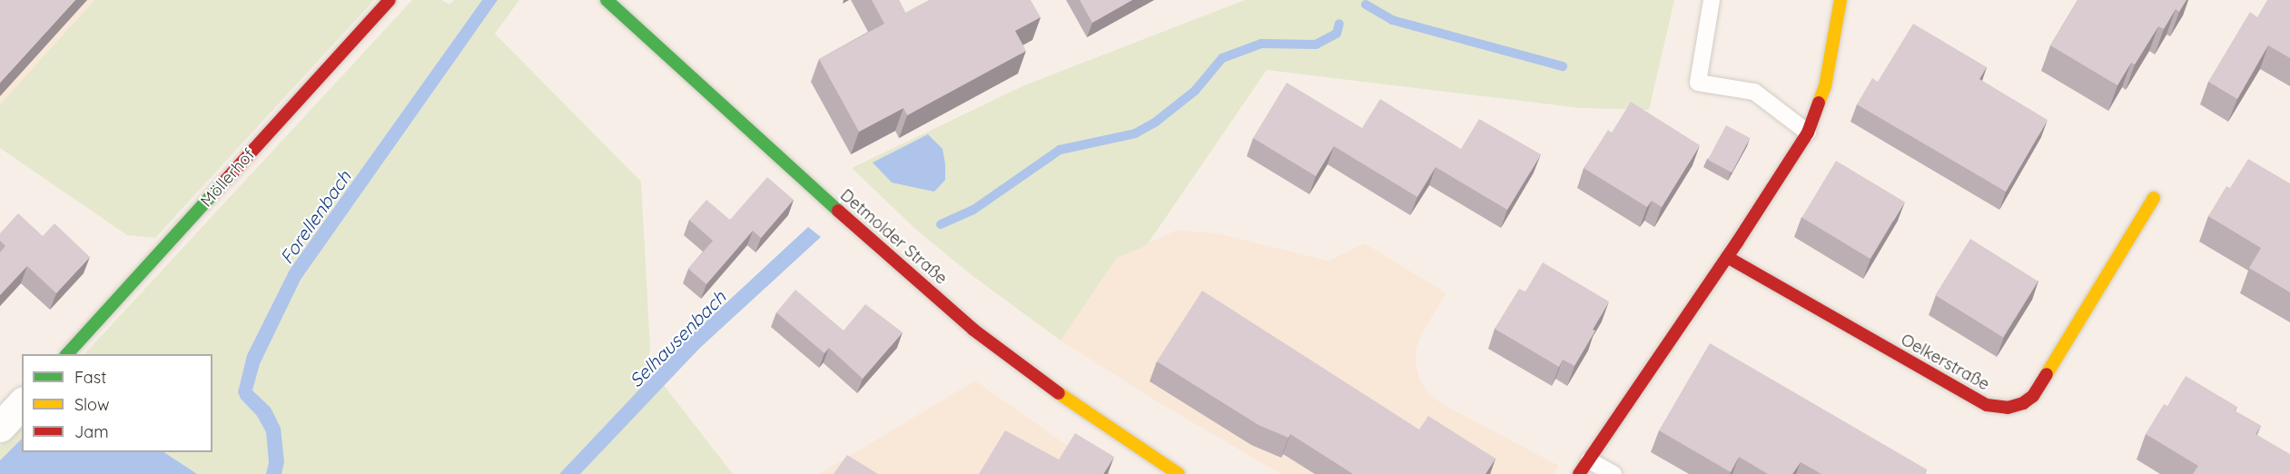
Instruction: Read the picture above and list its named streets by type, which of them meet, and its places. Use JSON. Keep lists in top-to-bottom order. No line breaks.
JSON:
{"streets":{"street":["Möllerhof","Detmolder Straße","Oelkerstraße"]},"water":["Forellenbach","Selhausenbach"],"legend":["Fast","Slow","Jam"]}
